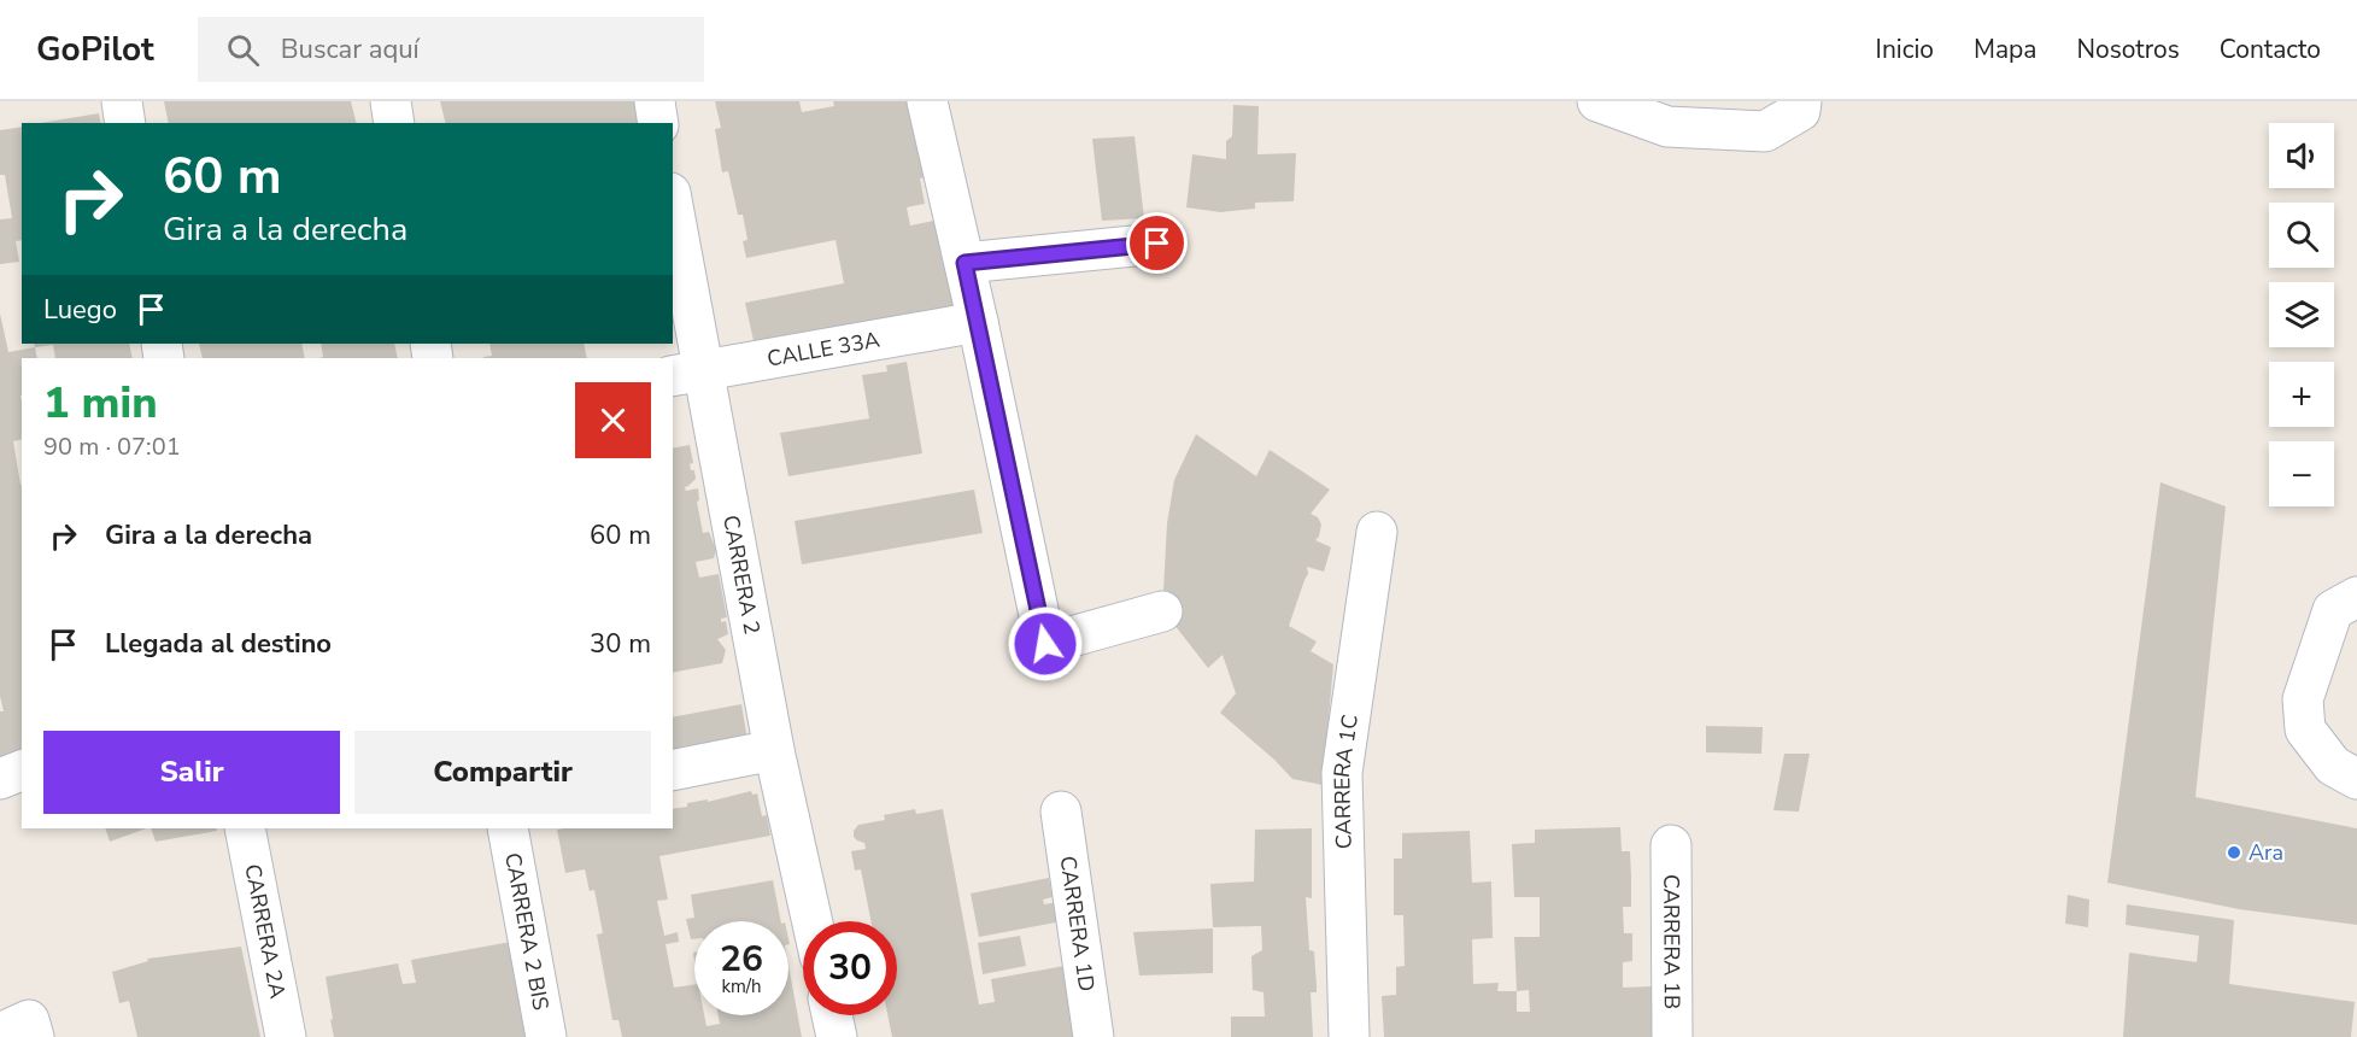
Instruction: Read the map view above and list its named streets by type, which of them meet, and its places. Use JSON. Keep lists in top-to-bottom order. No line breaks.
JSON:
{"streets":{"street":["CALLE 33A","CARRERA 2","CARRERA 1C","CARRERA 1D","CARRERA 2A","CARRERA 2 BIS","CARRERA 1B"]},"crossings":[["CALLE 33A","CARRERA 2"]],"places":["Ara"],"page":{"header":"GoPilot","search":"Buscar aquí","nav":["Inicio","Mapa","Nosotros","Contacto"],"map_buttons":["+","−"],"turn":["60 m","Gira a la derecha"],"then":"Luego","heading":["1 min","90 m · 07:01"],"list":[{"name":"Gira a la derecha","value":"60 m"},{"name":"Llegada al destino","value":"30 m"}],"buttons":["Salir","Compartir"],"speed":"26 km/h","limit":"30"}}
